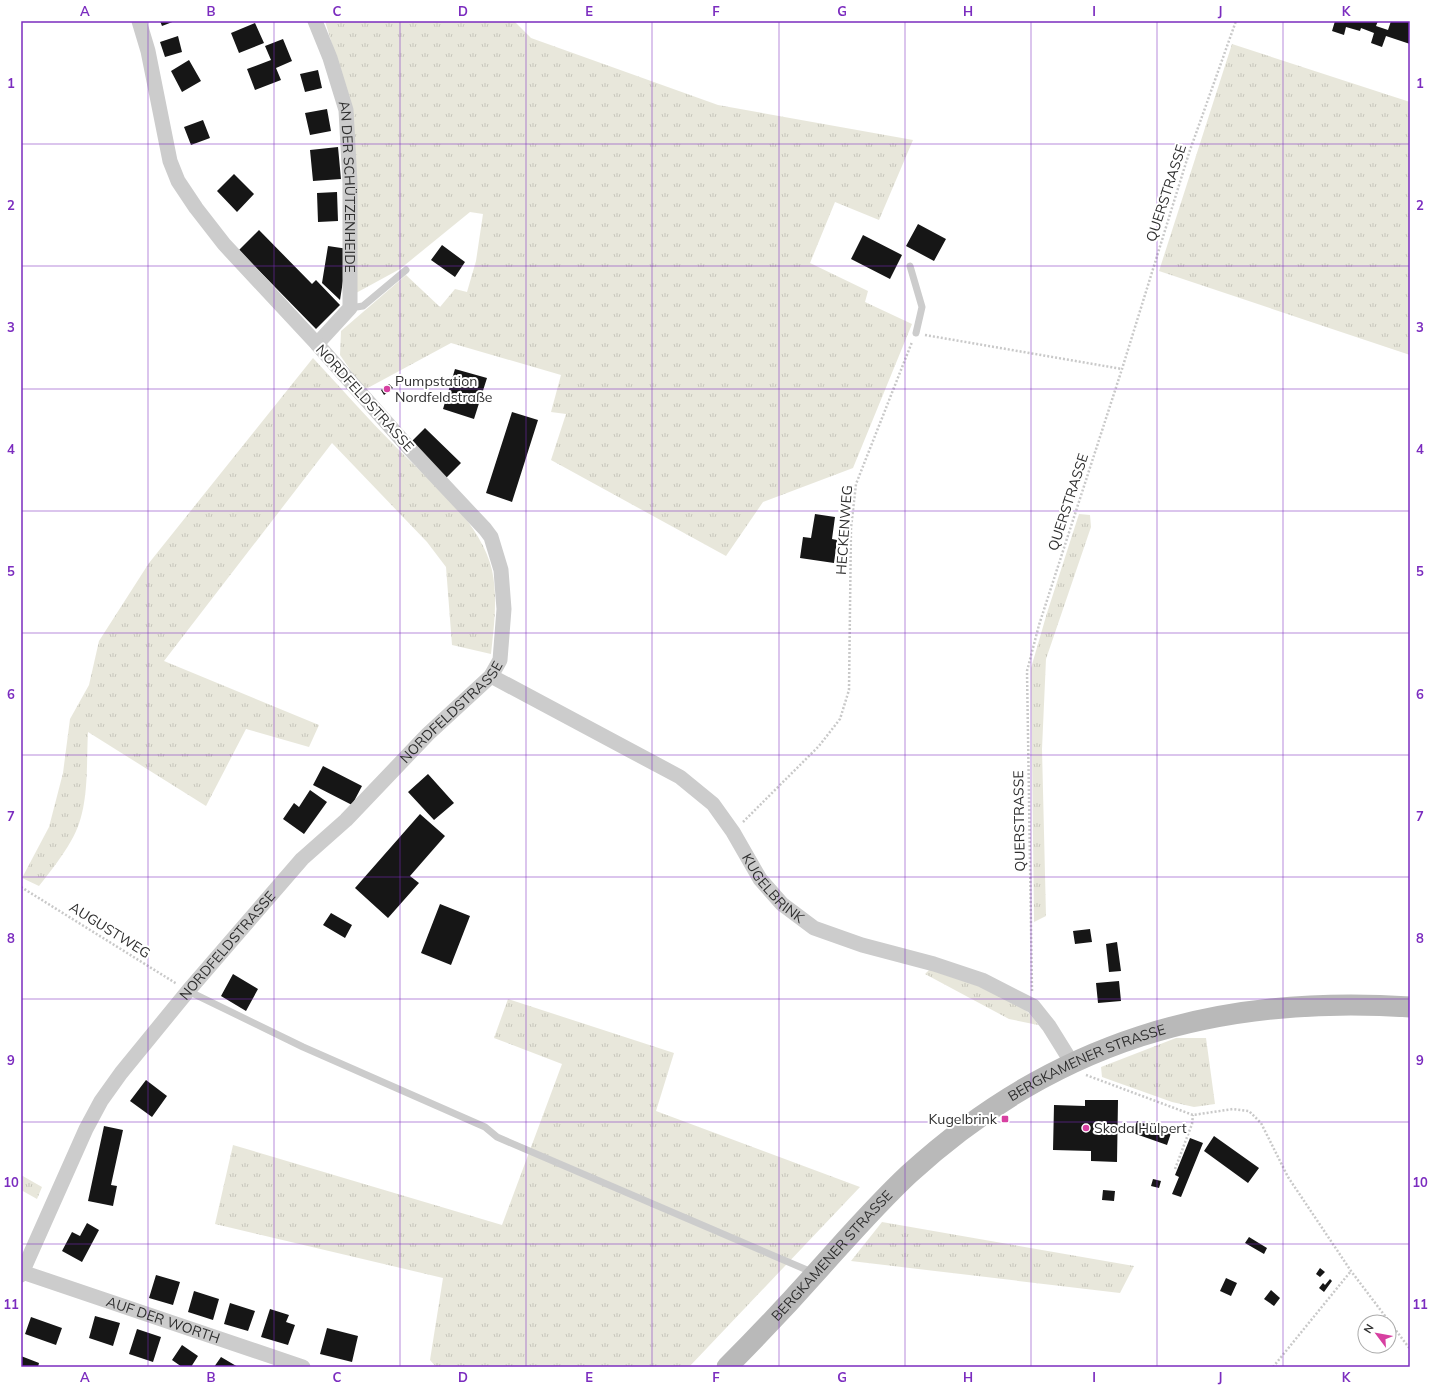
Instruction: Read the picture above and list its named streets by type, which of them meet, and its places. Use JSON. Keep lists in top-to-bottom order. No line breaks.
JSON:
{"streets":{"street":["AN DER SCHÜTZENHEIDE","NORDFELDSTRASSE","KUGELBRINK","BERGKAMENER STRASSE","AUF DER WORTH"],"path":["QUERSTRASSE","HECKENWEG","AUGUSTWEG"]},"crossings":[["QUERSTRASSE","KUGELBRINK"],["NORDFELDSTRASSE","KUGELBRINK"],["NORDFELDSTRASSE","AUGUSTWEG"],["NORDFELDSTRASSE","AUF DER WORTH"],["HECKENWEG","KUGELBRINK"],["KUGELBRINK","BERGKAMENER STRASSE"]],"places":{"other":["Pumpstation Nordfeldstraße","Skoda Hülpert"],"transit":["Kugelbrink"]},"north":"top left","grid":{"columns":["A","B","C","D","E","F","G","H","I","J","K"],"rows":["1","2","3","4","5","6","7","8","9","10","11"]}}
